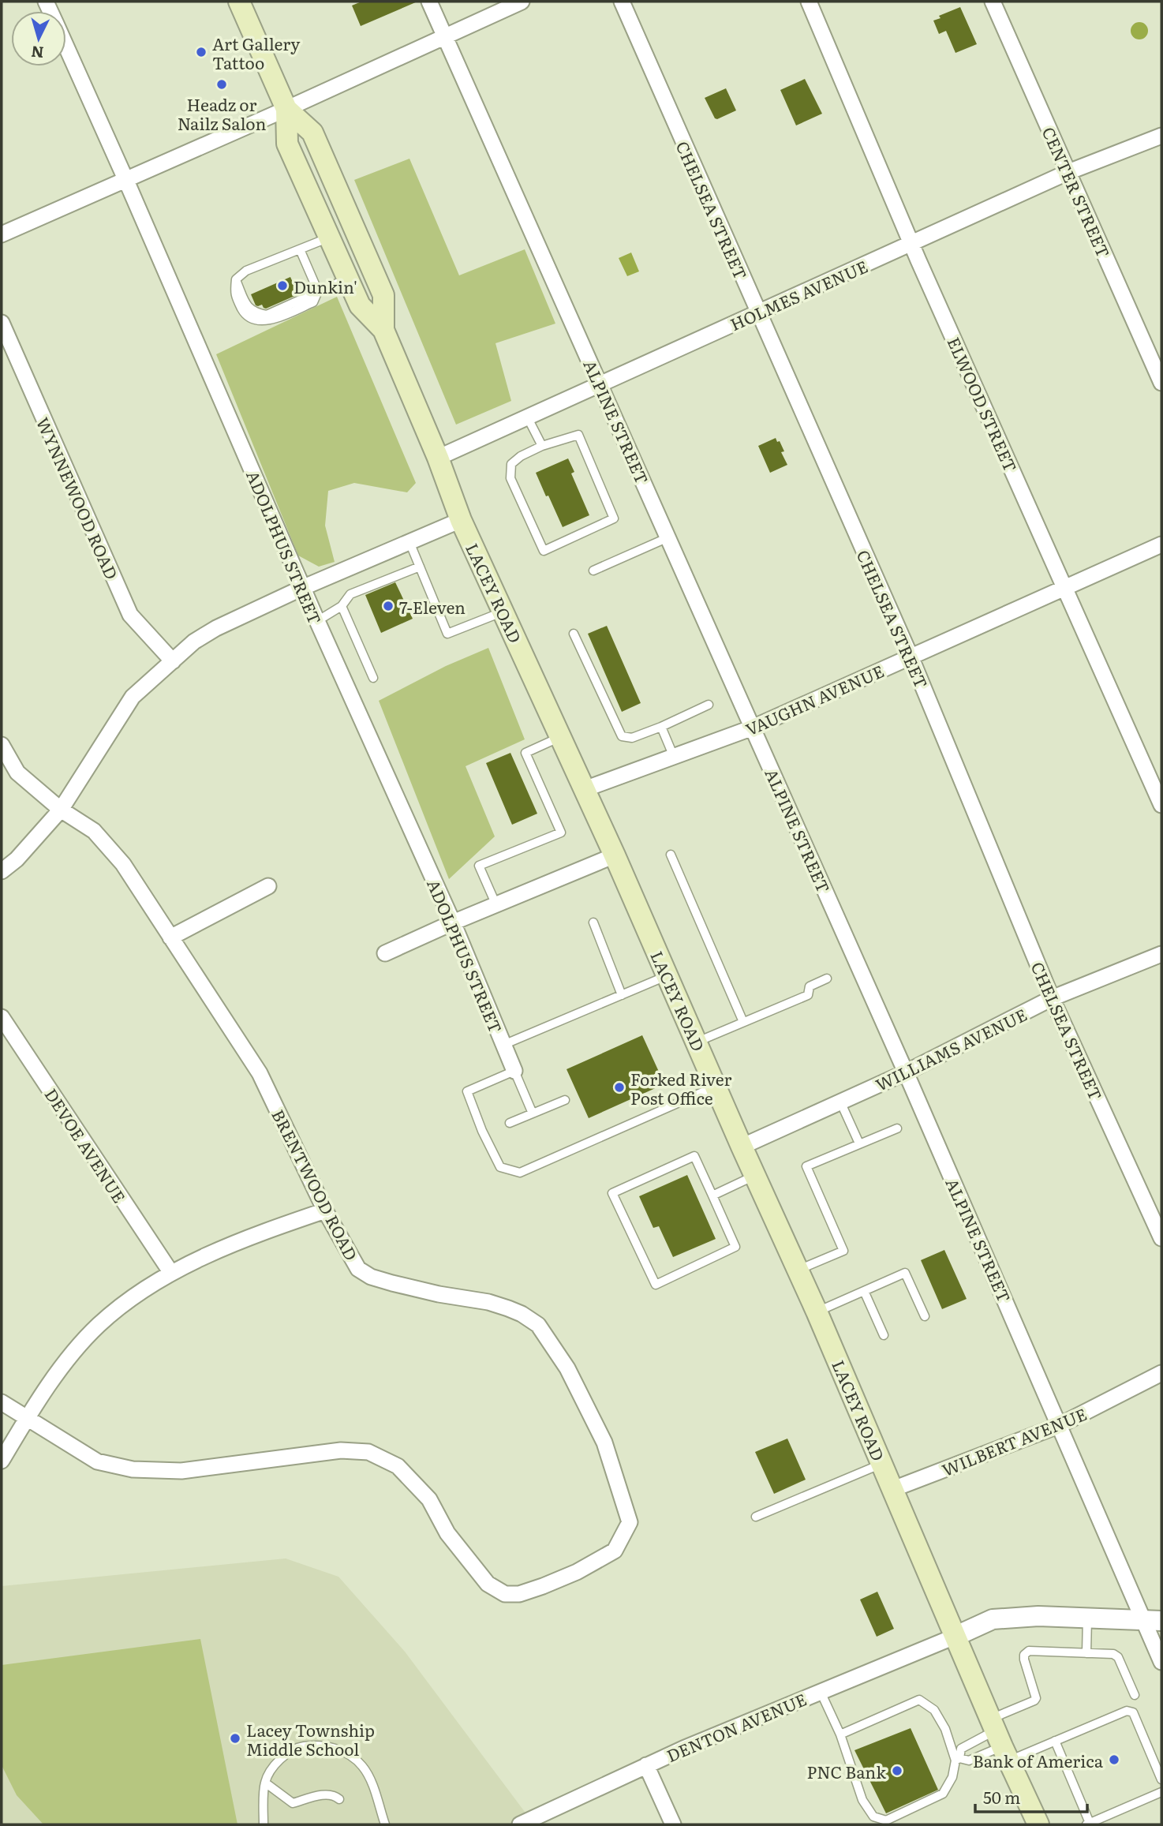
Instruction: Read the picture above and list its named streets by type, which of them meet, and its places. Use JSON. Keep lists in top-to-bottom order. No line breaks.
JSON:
{"streets":{"main road":["LACEY ROAD"],"street":["CENTER STREET","CHELSEA STREET","HOLMES AVENUE","ELWOOD STREET","ALPINE STREET","WYNNEWOOD ROAD","ADOLPHUS STREET","VAUGHN AVENUE","WILLIAMS AVENUE","DEVOE AVENUE","BRENTWOOD ROAD","WILBERT AVENUE","DENTON AVENUE"]},"crossings":[["CENTER STREET","HOLMES AVENUE"],["CHELSEA STREET","HOLMES AVENUE"],["CHELSEA STREET","VAUGHN AVENUE"],["CHELSEA STREET","WILLIAMS AVENUE"],["HOLMES AVENUE","ELWOOD STREET"],["HOLMES AVENUE","ALPINE STREET"],["HOLMES AVENUE","LACEY ROAD"],["ELWOOD STREET","VAUGHN AVENUE"],["ALPINE STREET","VAUGHN AVENUE"],["ALPINE STREET","WILLIAMS AVENUE"],["ALPINE STREET","WILBERT AVENUE"],["LACEY ROAD","VAUGHN AVENUE"],["LACEY ROAD","WILLIAMS AVENUE"],["LACEY ROAD","WILBERT AVENUE"],["LACEY ROAD","DENTON AVENUE"]],"places":["Art Gallery Tattoo","Headz or Nailz Salon","Dunkin'","7-Eleven","Forked River Post Office","Lacey Township Middle School","Bank of America","PNC Bank"],"scale_bar":"50 m","north":"bottom"}
